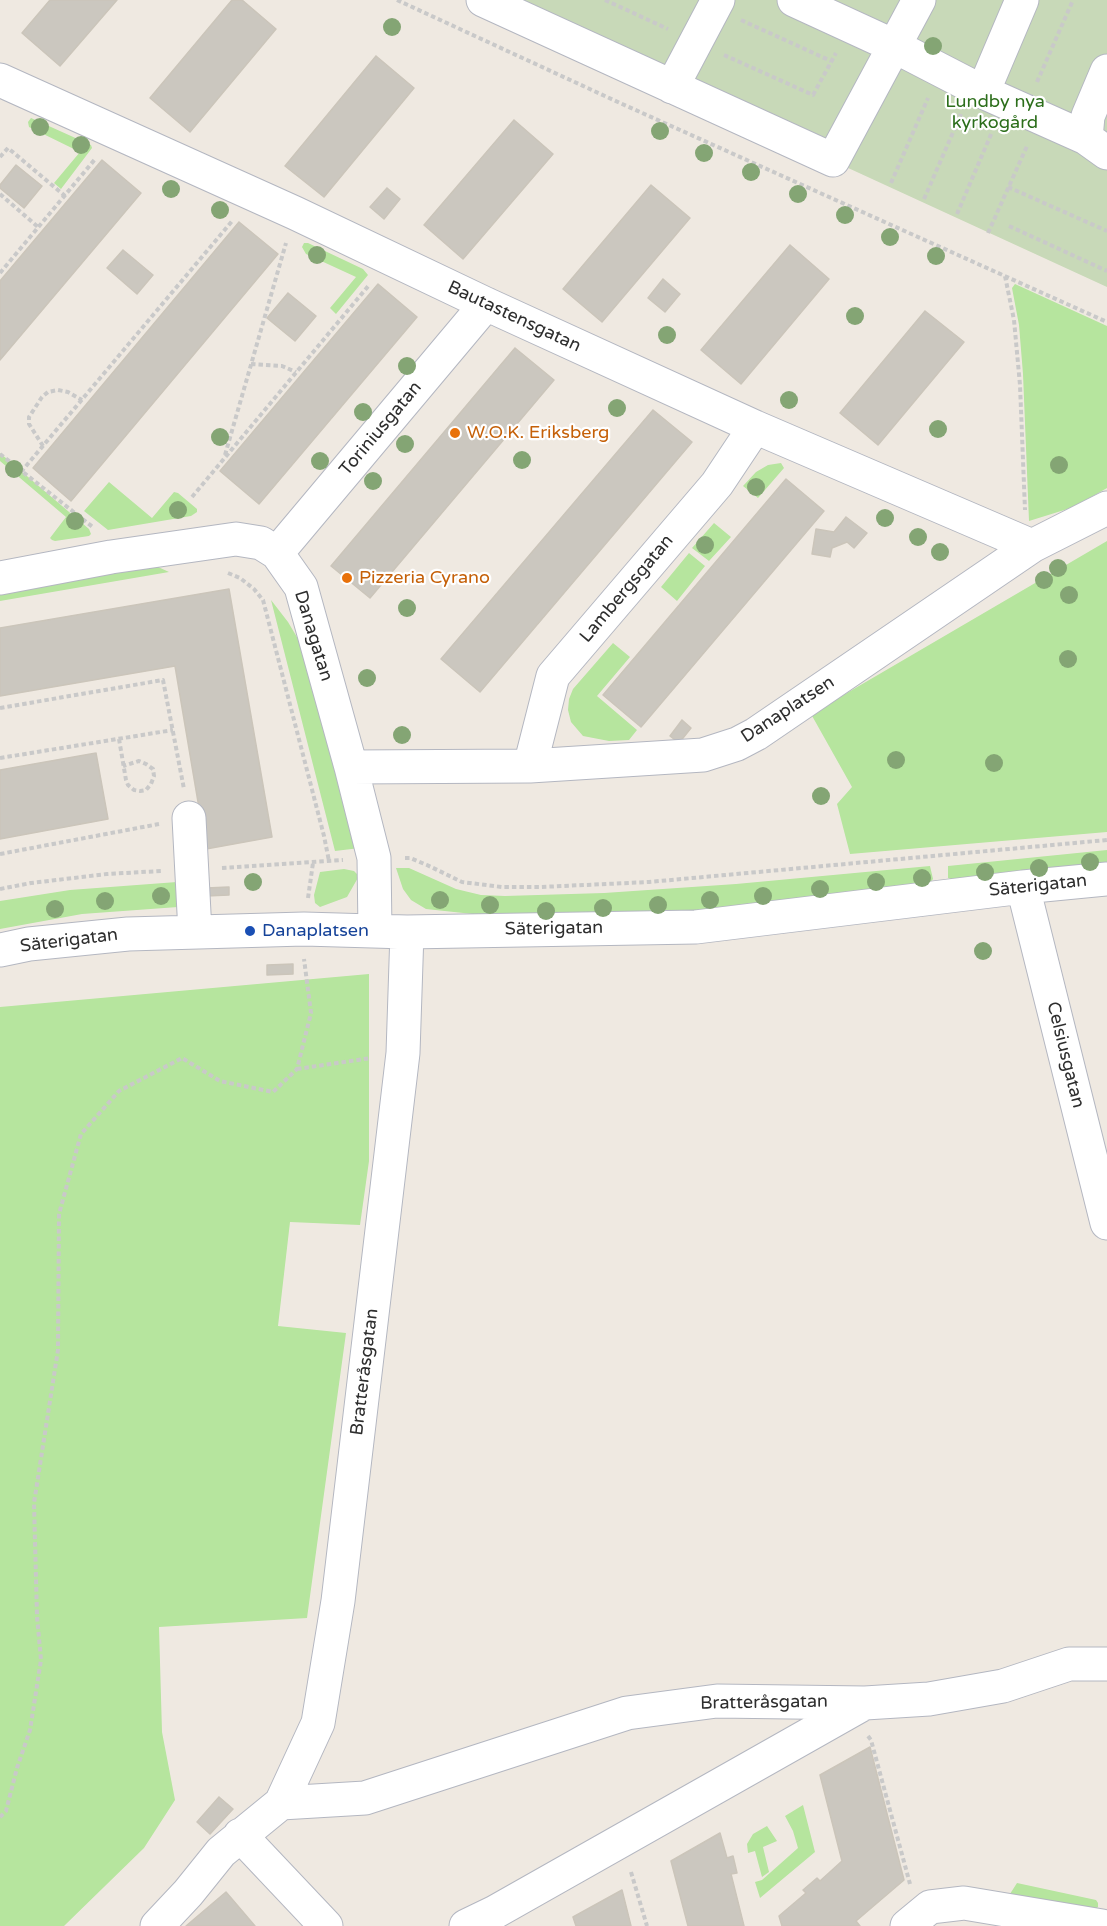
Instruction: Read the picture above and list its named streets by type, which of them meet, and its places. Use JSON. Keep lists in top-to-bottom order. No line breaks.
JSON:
{"streets":{"street":["Bautastensgatan","Toriniusgatan","Lambergsgatan","Danagatan","Danaplatsen","Säterigatan","Celsiusgatan","Bratteråsgatan"]},"crossings":[["Bautastensgatan","Toriniusgatan"],["Bautastensgatan","Lambergsgatan"],["Bautastensgatan","Danaplatsen"],["Toriniusgatan","Danagatan"],["Lambergsgatan","Danaplatsen"],["Danagatan","Danaplatsen"],["Danagatan","Säterigatan"],["Danagatan","Bratteråsgatan"],["Säterigatan","Celsiusgatan"],["Säterigatan","Bratteråsgatan"]],"parks":["Lundby nya kyrkogård"],"places":["W.O.K. Eriksberg","Pizzeria Cyrano","Danaplatsen"]}
